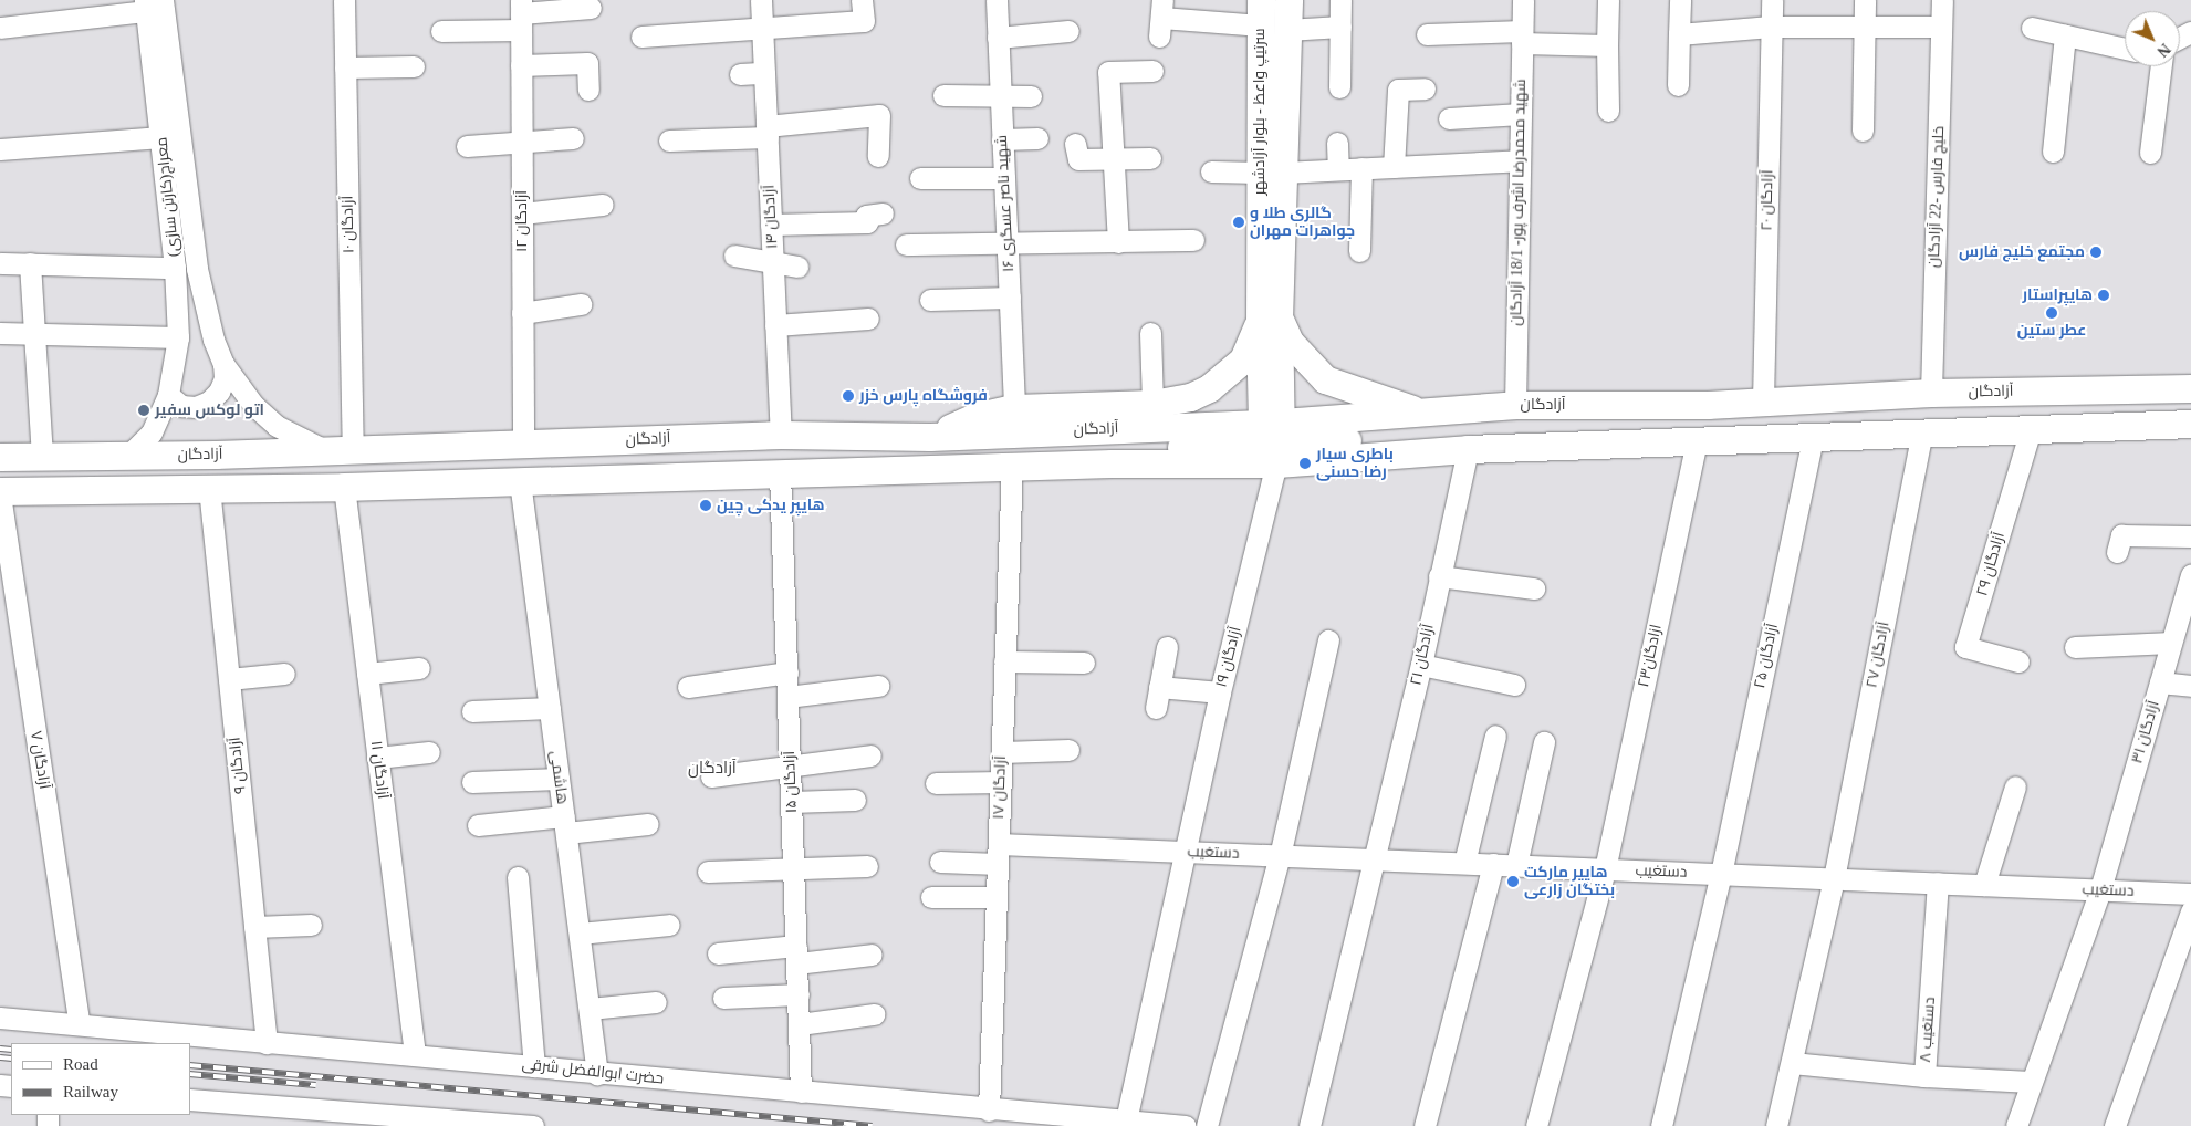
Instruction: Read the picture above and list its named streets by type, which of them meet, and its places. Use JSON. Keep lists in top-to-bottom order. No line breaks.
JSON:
{"streets":{"main road":["سرتیپ واعظ - بلوار آزادشهر","آزادگان"],"street":["معراج(کارتن سازی)","خلیج فارس -22 آزادگان","۲۰ آزادگان","شهید محمدرضا اشرف پور- 18/1 آزادگان","۱۶ شهید ناصر عسگری","۱۴ آزادگان","۱۲ آزادگان","۱۰ آزادگان","۲۹ آزادگان","۲۱ آزادگان","۲۷ آزادگان","۲۳ازادگان","۲۵ آزادگان","۱۹ آزادگان","۳۱ آزادگان","۷ آزادگان","۹ آزادگان","۱۱ آزادگان","هاشمی","۱۵ آزادگان","۱۷ آزادگان","دستغیب","دستغیب ۸","حضرت ابوالفضل شرقی"]},"crossings":[["سرتیپ واعظ - بلوار آزادشهر","آزادگان"],["سرتیپ واعظ - بلوار آزادشهر","۱۹ آزادگان"],["معراج(کارتن سازی)","۱۰ آزادگان"],["معراج(کارتن سازی)","آزادگان"],["خلیج فارس -22 آزادگان","آزادگان"],["۲۰ آزادگان","آزادگان"],["شهید محمدرضا اشرف پور- 18/1 آزادگان","آزادگان"],["۱۴ آزادگان","آزادگان"],["۱۲ آزادگان","آزادگان"],["۱۰ آزادگان","آزادگان"],["آزادگان","۲۹ آزادگان"],["آزادگان","۲۱ آزادگان"],["آزادگان","۲۷ آزادگان"],["آزادگان","۲۳ازادگان"],["آزادگان","۲۵ آزادگان"],["آزادگان","۱۹ آزادگان"],["آزادگان","۷ آزادگان"],["آزادگان","۹ آزادگان"],["آزادگان","۱۱ آزادگان"],["آزادگان","هاشمی"],["آزادگان","۱۵ آزادگان"],["آزادگان","۱۷ آزادگان"],["۲۱ آزادگان","دستغیب"],["۲۷ آزادگان","دستغیب"],["۲۷ آزادگان","دستغیب ۸"],["۲۳ازادگان","دستغیب"],["۲۵ آزادگان","دستغیب"],["۱۹ آزادگان","دستغیب"],["۱۹ آزادگان","حضرت ابوالفضل شرقی"],["۳۱ آزادگان","دستغیب"],["۷ آزادگان","حضرت ابوالفضل شرقی"],["۹ آزادگان","حضرت ابوالفضل شرقی"],["۱۱ آزادگان","حضرت ابوالفضل شرقی"],["هاشمی","حضرت ابوالفضل شرقی"],["۱۵ آزادگان","حضرت ابوالفضل شرقی"],["۱۷ آزادگان","دستغیب"],["۱۷ آزادگان","حضرت ابوالفضل شرقی"],["دستغیب","دستغیب ۸"]],"districts":["آزادگان"],"places":["گالری طلا و جواهرات مهران","مجتمع خلیج فارس","هایپراستار","عطر ستین","فروشگاه پارس خزر","اتو لوکس سفیر","باطری سیار رضا حسنی","هایپر یدکی چین","هاپیر مارکت بختگان زارعی"],"legend":["Road","Railway"],"north":"bottom right"}
